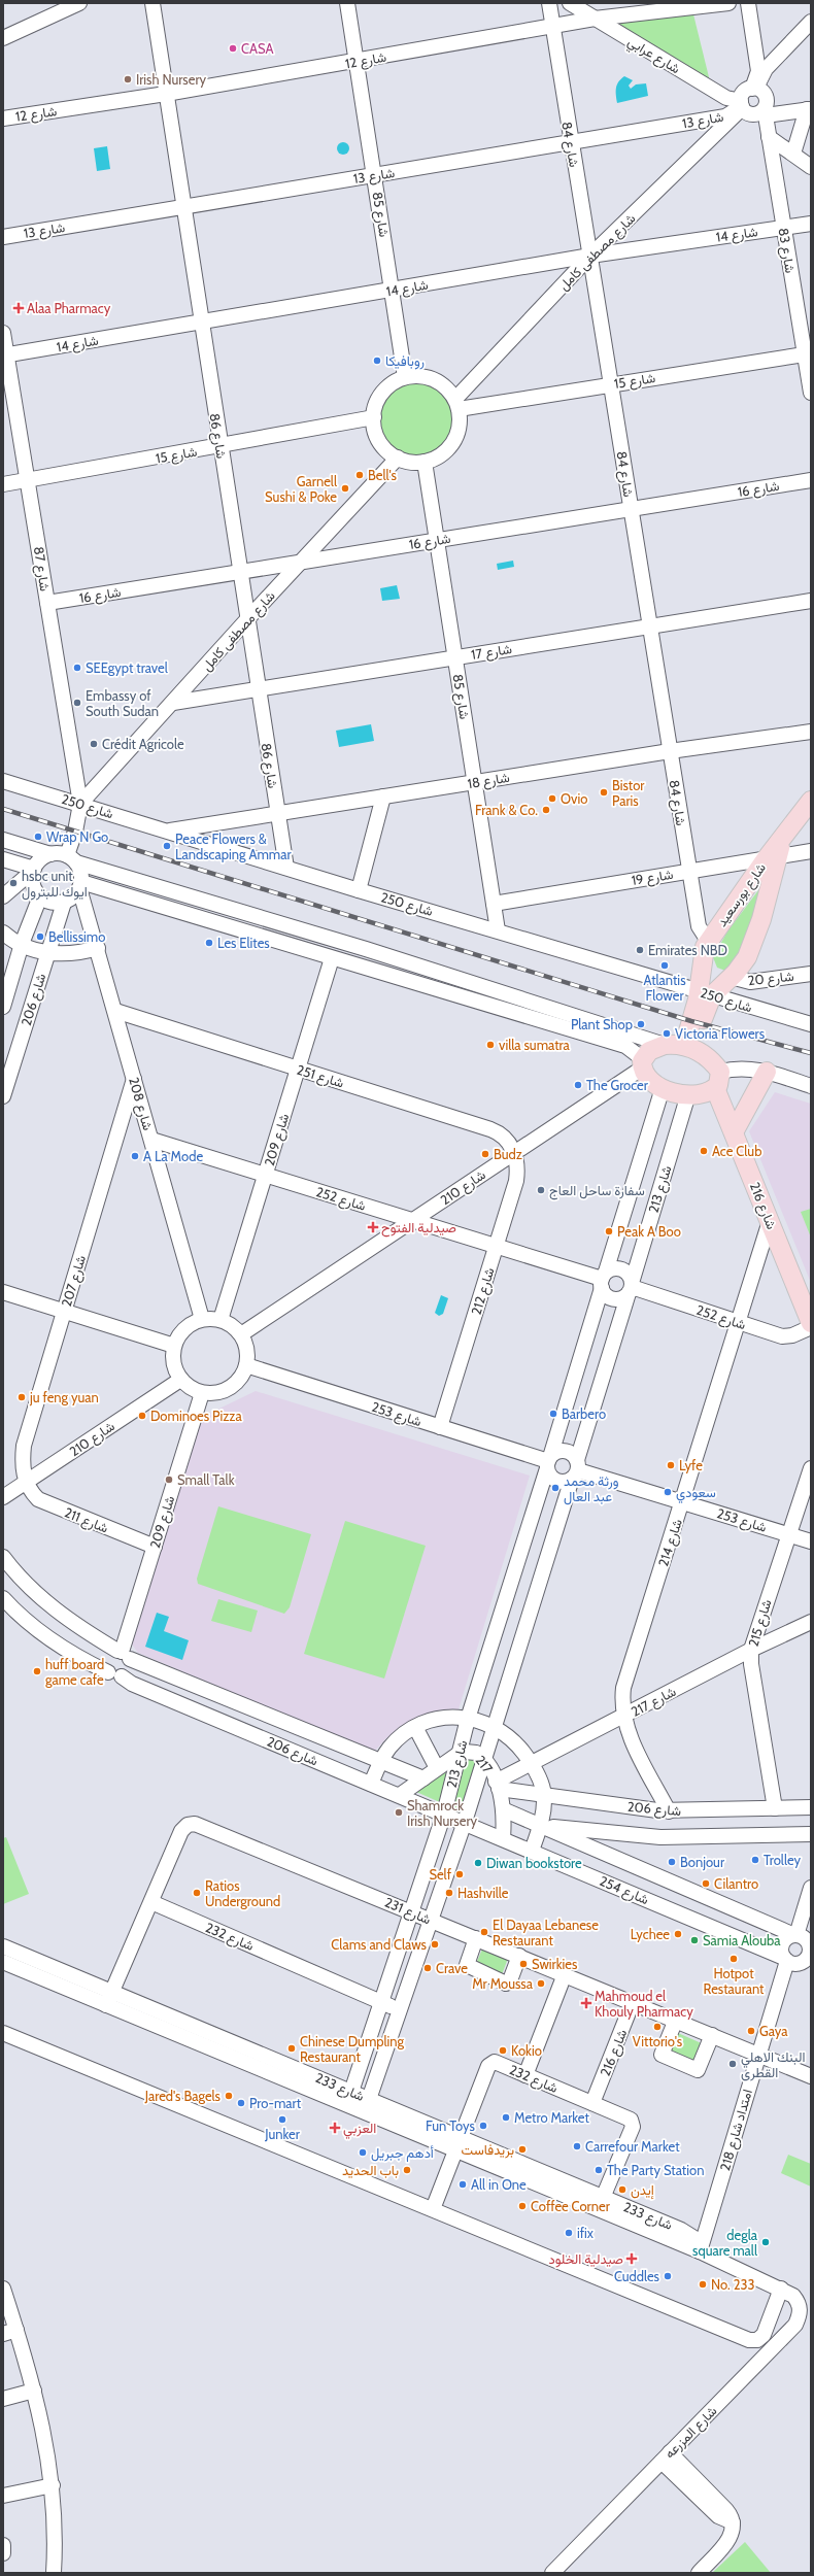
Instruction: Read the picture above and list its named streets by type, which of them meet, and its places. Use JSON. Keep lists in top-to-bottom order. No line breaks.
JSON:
{"streets":{"main road":["شارع بورسعيد","شارع 216"],"street":["شارع عرابي","شارع 12","شارع 13","شارع 84","شارع 85","شارع 14","شارع 83","شارع مصطفى كامل","شارع 15","شارع 86","شارع 16","شارع 87","شارع 17","شارع 18","شارع 250","شارع 19","شارع 20","شارع 206","شارع 251","شارع 208","شارع 209","شارع 210","شارع 213","شارع 252","شارع 207","شارع 212","شارع 253","شارع 211","شارع 214","شارع 215","شارع 217","217","شارع 254","شارع 231","شارع 232","شارع 233","امتداد شارع 218","شارع المزرعه"]},"crossings":[["شارع عرابي","شارع 12"],["شارع عرابي","شارع 13"],["شارع عرابي","شارع 83"],["شارع عرابي","شارع مصطفى كامل"],["شارع 12","شارع 84"],["شارع 12","شارع 85"],["شارع 12","شارع 86"],["شارع 13","شارع 84"],["شارع 13","شارع 85"],["شارع 13","شارع 83"],["شارع 13","شارع مصطفى كامل"],["شارع 13","شارع 86"],["شارع 84","شارع 14"],["شارع 84","شارع مصطفى كامل"],["شارع 84","شارع 15"],["شارع 84","شارع 16"],["شارع 84","شارع 17"],["شارع 84","شارع 18"],["شارع 84","شارع 19"],["شارع 84","شارع بورسعيد"],["شارع 85","شارع 14"],["شارع 85","شارع مصطفى كامل"],["شارع 85","شارع 15"],["شارع 85","شارع 16"],["شارع 85","شارع 17"],["شارع 85","شارع 18"],["شارع 85","شارع 250"],["شارع 85","شارع 19"],["شارع 14","شارع 83"],["شارع 14","شارع مصطفى كامل"],["شارع 14","شارع 86"],["شارع 14","شارع 87"],["شارع 83","شارع مصطفى كامل"],["شارع 83","شارع 15"],["شارع مصطفى كامل","شارع 15"],["شارع مصطفى كامل","شارع 86"],["شارع مصطفى كامل","شارع 16"],["شارع مصطفى كامل","شارع 87"],["شارع مصطفى كامل","شارع 17"],["شارع مصطفى كامل","شارع 250"],["شارع 15","شارع 86"],["شارع 15","شارع 87"],["شارع 86","شارع 16"],["شارع 86","شارع 17"],["شارع 86","شارع 18"],["شارع 86","شارع 250"],["شارع 16","شارع 87"],["شارع 87","شارع 250"],["شارع 18","شارع 250"],["شارع 250","شارع بورسعيد"],["شارع 19","شارع بورسعيد"],["شارع بورسعيد","شارع 20"],["شارع بورسعيد","شارع 210"],["شارع بورسعيد","شارع 213"],["شارع بورسعيد","شارع 216"],["شارع 206","شارع 208"],["شارع 206","شارع 209"],["شارع 206","شارع 213"],["شارع 206","شارع 214"],["شارع 206","شارع 215"],["شارع 206","شارع 217"],["شارع 206","217"],["شارع 206","شارع 254"],["شارع 251","شارع 208"],["شارع 251","شارع 209"],["شارع 251","شارع 210"],["شارع 251","شارع 212"],["شارع 208","شارع 209"],["شارع 208","شارع 210"],["شارع 208","شارع 252"],["شارع 208","شارع 207"],["شارع 208","شارع 253"],["شارع 209","شارع 210"],["شارع 209","شارع 252"],["شارع 209","شارع 253"],["شارع 209","شارع 211"],["شارع 210","شارع 213"],["شارع 210","شارع 252"],["شارع 210","شارع 216"],["شارع 210","شارع 207"],["شارع 210","شارع 212"],["شارع 210","شارع 253"],["شارع 210","شارع 211"],["شارع 213","شارع 252"],["شارع 213","شارع 216"],["شارع 213","شارع 253"],["شارع 213","217"],["شارع 213","شارع 254"],["شارع 213","شارع 231"],["شارع 213","شارع 232"],["شارع 213","شارع 233"],["شارع 252","شارع 212"],["شارع 252","شارع 214"],["شارع 216","شارع 214"],["شارع 216","شارع 231"],["شارع 216","شارع 232"],["شارع 207","شارع 211"],["شارع 212","شارع 253"],["شارع 253","شارع 214"],["شارع 253","شارع 215"],["شارع 214","شارع 217"],["شارع 215","شارع 217"],["شارع 217","217"],["217","شارع 254"],["شارع 254","امتداد شارع 218"],["شارع 231","شارع 232"],["شارع 231","شارع 233"],["شارع 231","امتداد شارع 218"],["شارع 232","شارع 233"],["شارع 233","امتداد شارع 218"]],"places":{"other":["CASA","Irish Nursery","روبافيكا","Bell's","Garnell Sushi & Poke","SEEgypt travel","Embassy of South Sudan","Crédit Agricole","Bistor Paris","Ovio","Frank & Co.","Wrap N Go","Peace Flowers & Landscaping Ammar","hsbc unit ايوك للبترول","Bellissimo","Les Elites","Emirates NBD","Atlantis Flower","Plant Shop","Victoria Flowers","villa sumatra","The Grocer","Ace Club","Budz","A La Mode","سفارة ساحل العاج","Peak A Boo","ju feng yuan","Barbero","Dominoes Pizza","Lyfe","Small Talk","ورثة محمد عبد العال","سعودي","huff board game cafe","Shamrock Irish Nursery","Trolley","Bonjour","Diwan bookstore","Self","Cilantro","Ratios Underground","Hashville","El Dayaa Lebanese Restaurant","Lychee","Samia Alouba","Clams and Claws","Hotpot Restaurant","Swirkies","Crave","Mr Moussa","Vittorio's","Gaya","Chinese Dumpling Restaurant","Kokio","البنك الاهلي القطرى","Jared's Bagels","Pro-mart","Metro Market","Junker","Fun Toys","Carrefour Market","بريدفاست","أدهم جبريل","باب الحديد","The Party Station","All in One","إيدن","Coffee Corner","ifix","degla square mall","Cuddles","No. 233"],"health":["Alaa Pharmacy","صيدلية الفتوح","Mahmoud el Khouly Pharmacy","العزبي","صيدلية الخلود"]}}
